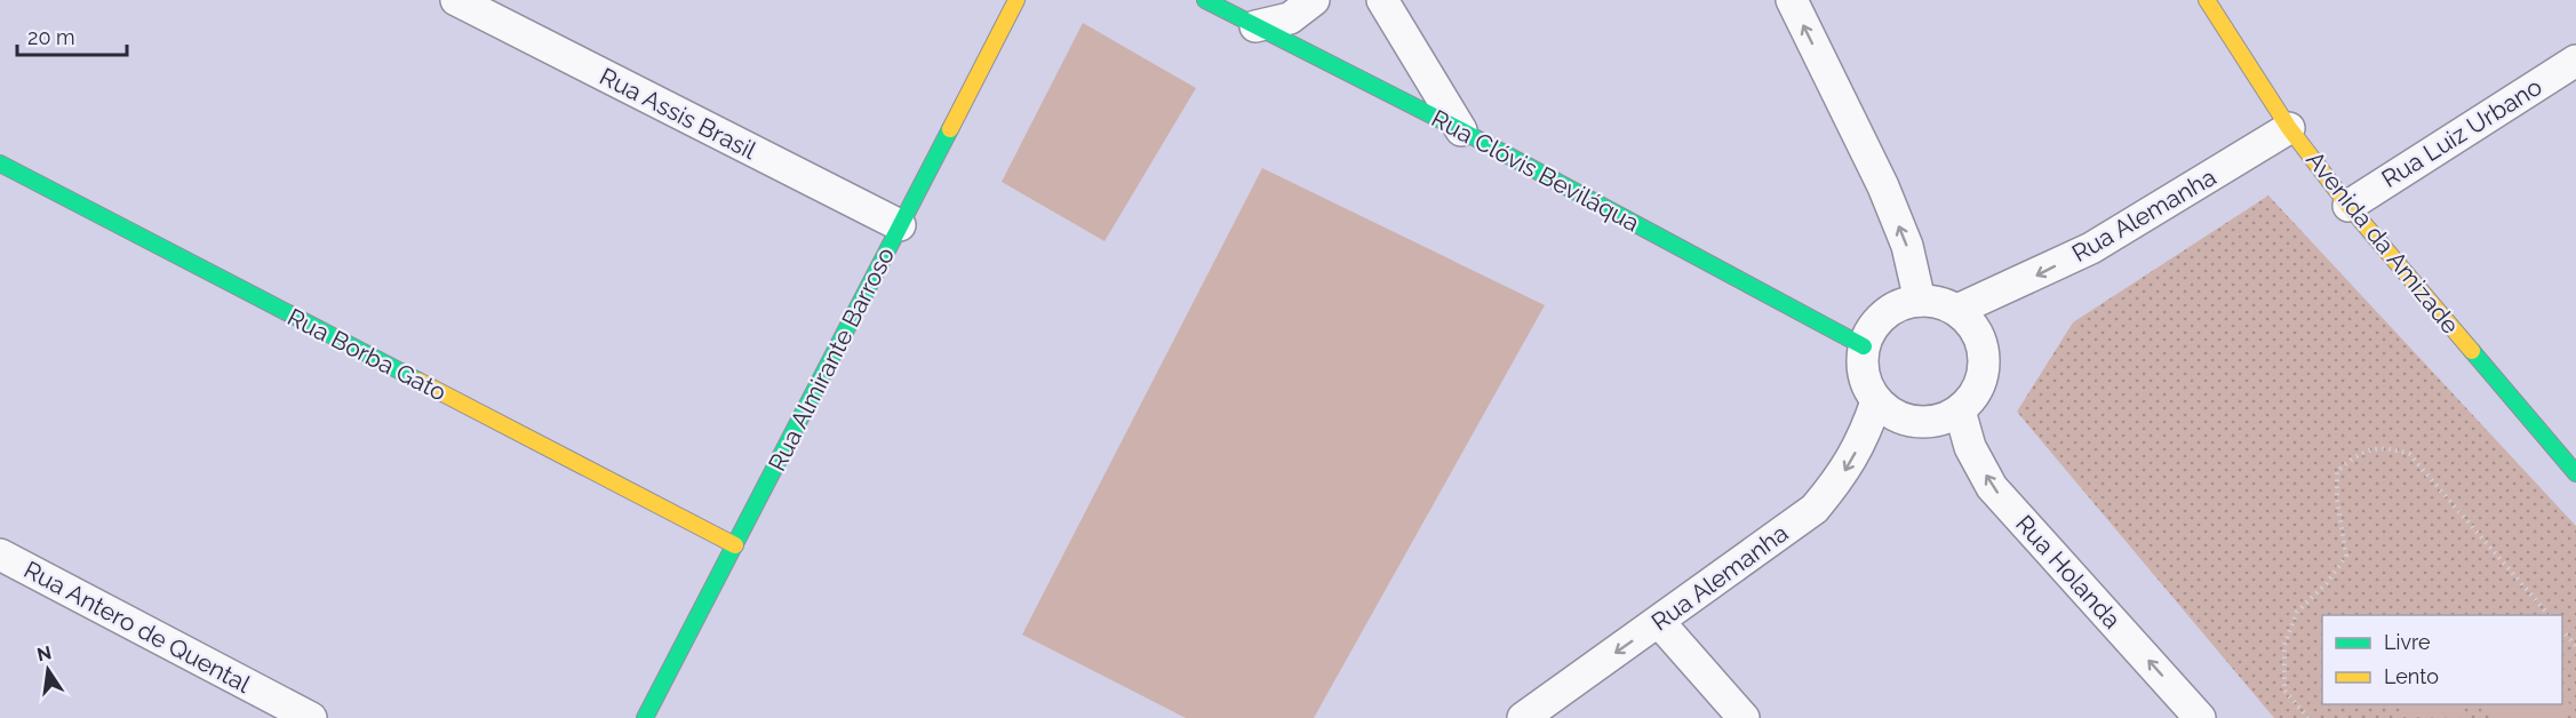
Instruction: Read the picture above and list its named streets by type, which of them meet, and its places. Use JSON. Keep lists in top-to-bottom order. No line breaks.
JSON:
{"streets":{"street":["Rua Assis Brasil","Rua Luiz Urbano","Rua Clóvis Beviláqua","Rua Alemanha","Avenida da Amizade","Rua Borba Gato","Rua Almirante Barroso","Rua Holanda","Rua Antero de Quental"]},"crossings":[["Rua Assis Brasil","Rua Almirante Barroso"],["Rua Luiz Urbano","Avenida da Amizade"],["Rua Clóvis Beviláqua","Rua Alemanha"],["Rua Clóvis Beviláqua","Rua Holanda"],["Rua Alemanha","Avenida da Amizade"],["Rua Alemanha","Rua Holanda"],["Rua Borba Gato","Rua Almirante Barroso"]],"one_way":["Rua Alemanha","Rua Holanda"],"legend":["Livre","Lento"],"scale_bar":"20 m","north":"top"}
